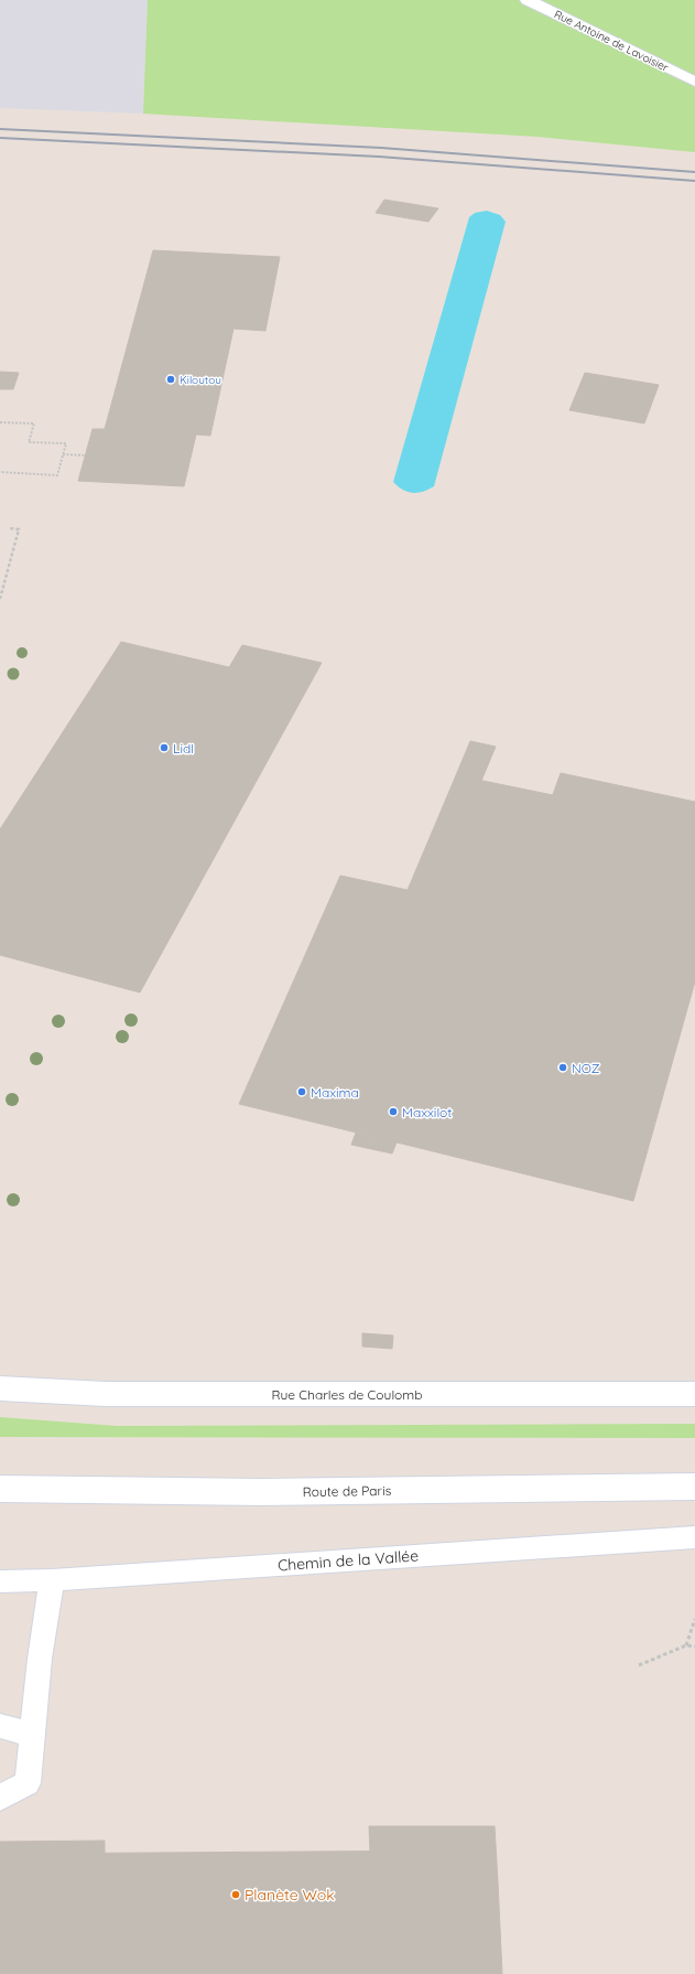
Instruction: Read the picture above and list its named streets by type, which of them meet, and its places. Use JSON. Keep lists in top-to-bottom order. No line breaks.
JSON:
{"streets":{"street":["Rue Antoine de Lavoisier","Rue Charles de Coulomb","Route de Paris"],"lane":["Chemin de la Vallée"]},"places":["Kiloutou","Lidl","NOZ","Maxima","Maxxilot","Planète Wok"]}
